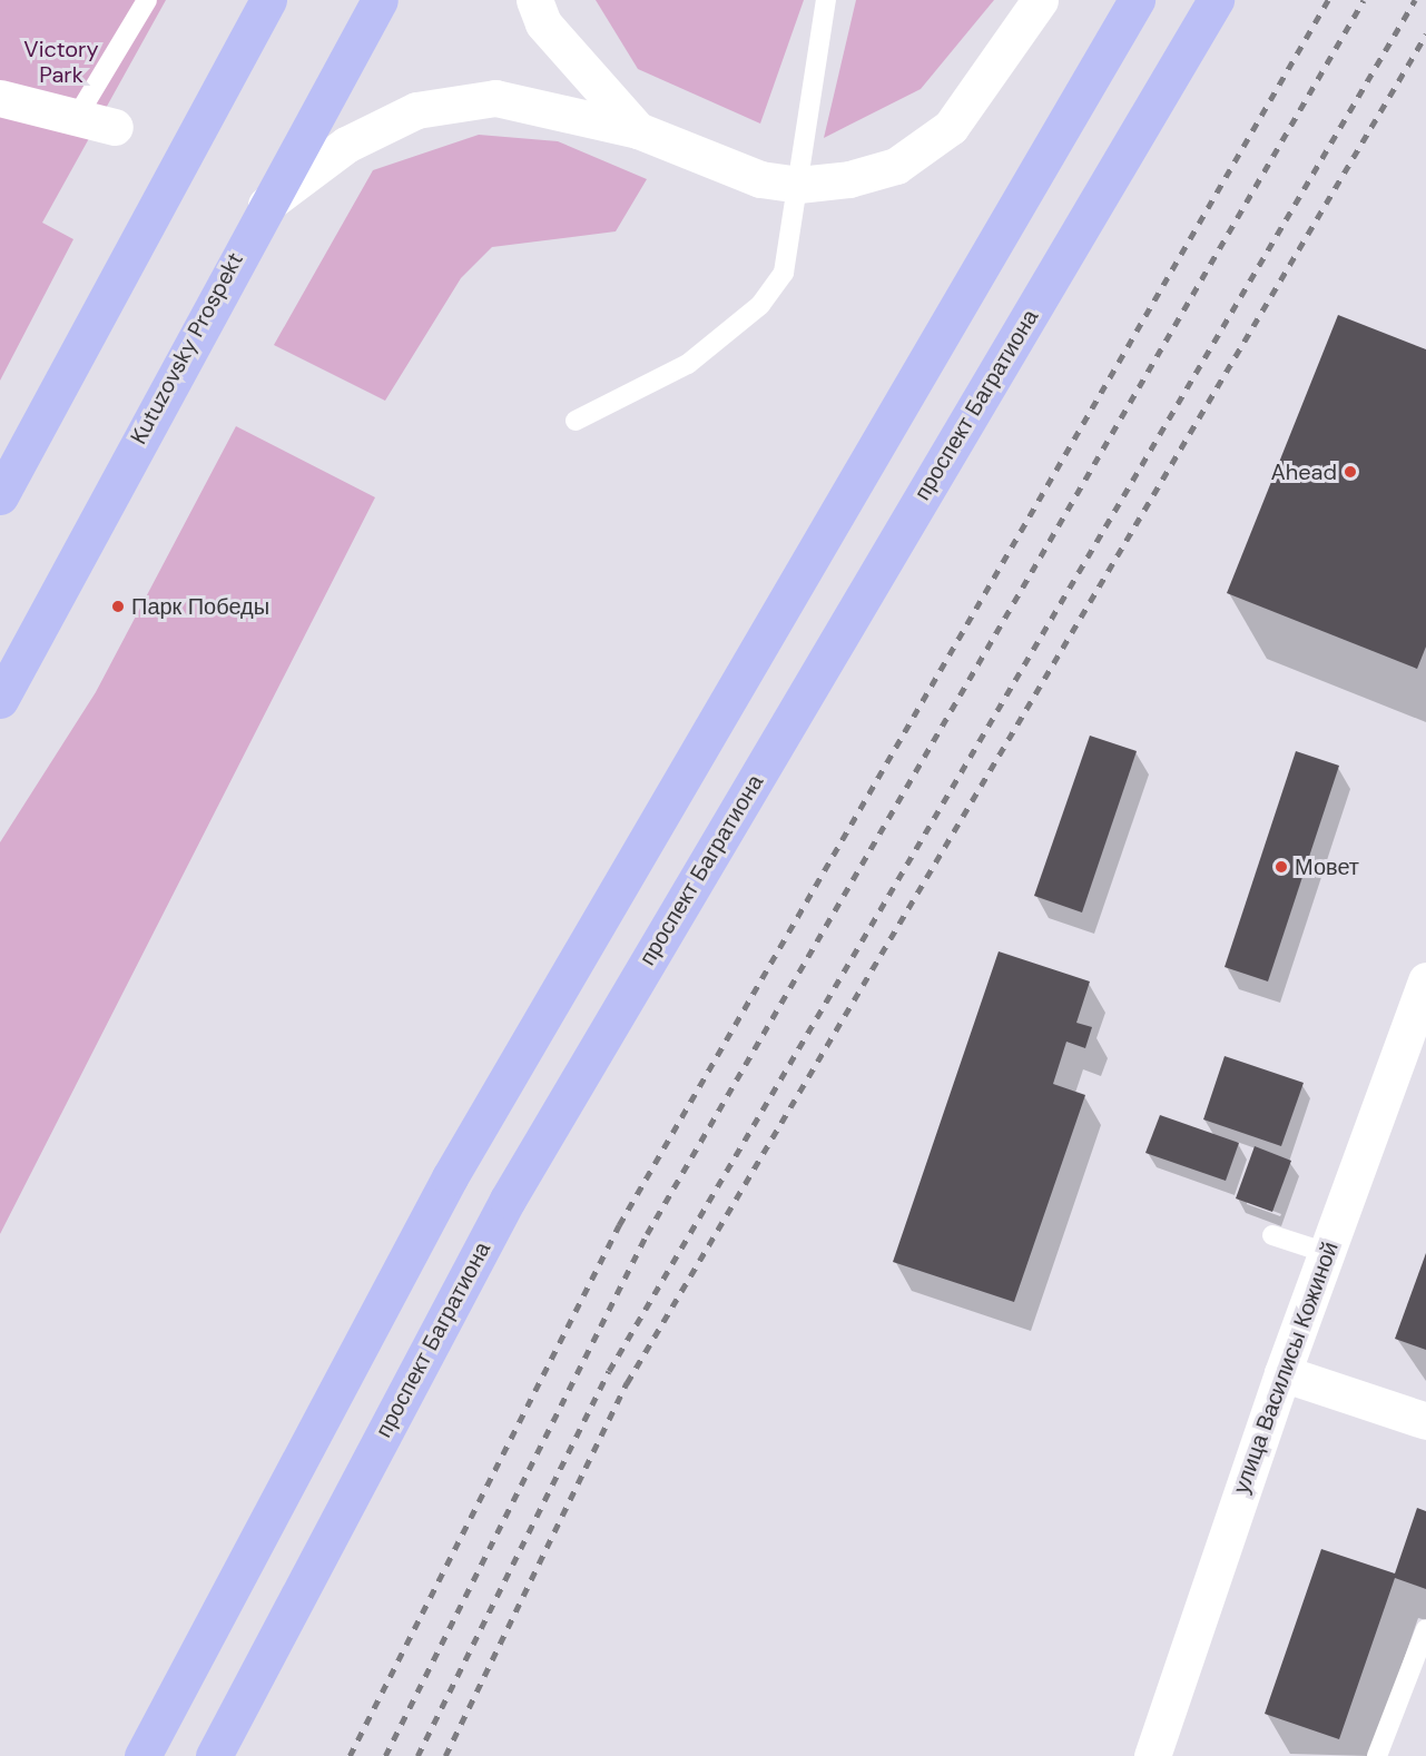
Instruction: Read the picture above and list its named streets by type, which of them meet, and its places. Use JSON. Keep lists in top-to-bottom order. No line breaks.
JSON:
{"streets":{"main road":["Kutuzovsky Prospekt","проспект Багратиона"],"street":["улица Василисы Кожиной"]},"parks":["Victory Park"],"places":["Ahead","Парк Победы","Мовет"]}
